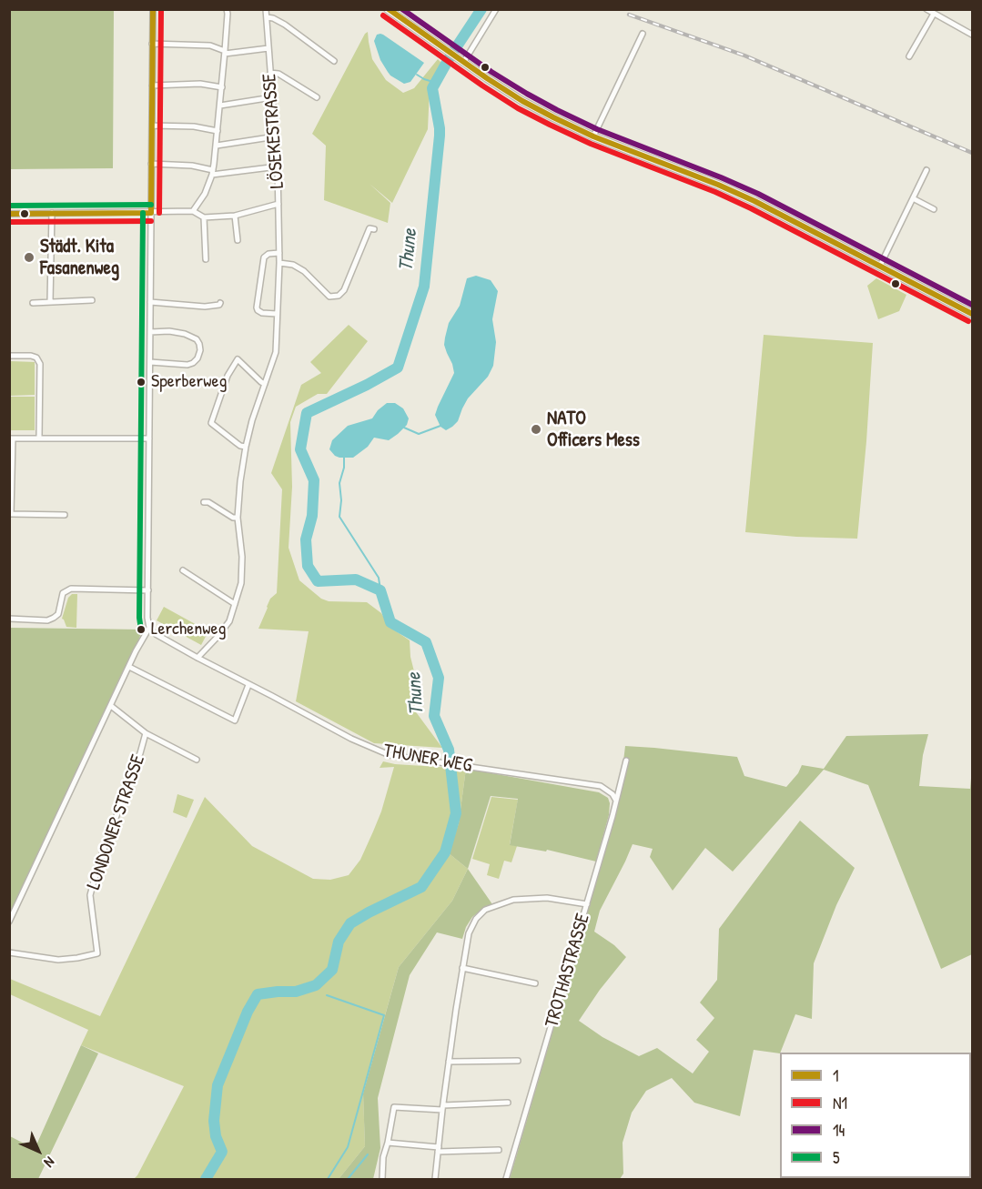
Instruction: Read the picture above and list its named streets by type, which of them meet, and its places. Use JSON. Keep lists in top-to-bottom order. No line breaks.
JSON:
{"streets":{"street":["LÖSEKESTRASSE","THUNER WEG","LONDONER STRASSE","TROTHASTRASSE"]},"crossings":[["LÖSEKESTRASSE","THUNER WEG"],["THUNER WEG","TROTHASTRASSE"]],"water":["Thune"],"places":["Städt. Kita Fasanenweg","Sperberweg","NATO Officers Mess","Lerchenweg"],"lines":["transit line 1","transit line N1","transit line 14","transit line 5"],"legend":["1","N1","14","5"],"north":"bottom right"}
